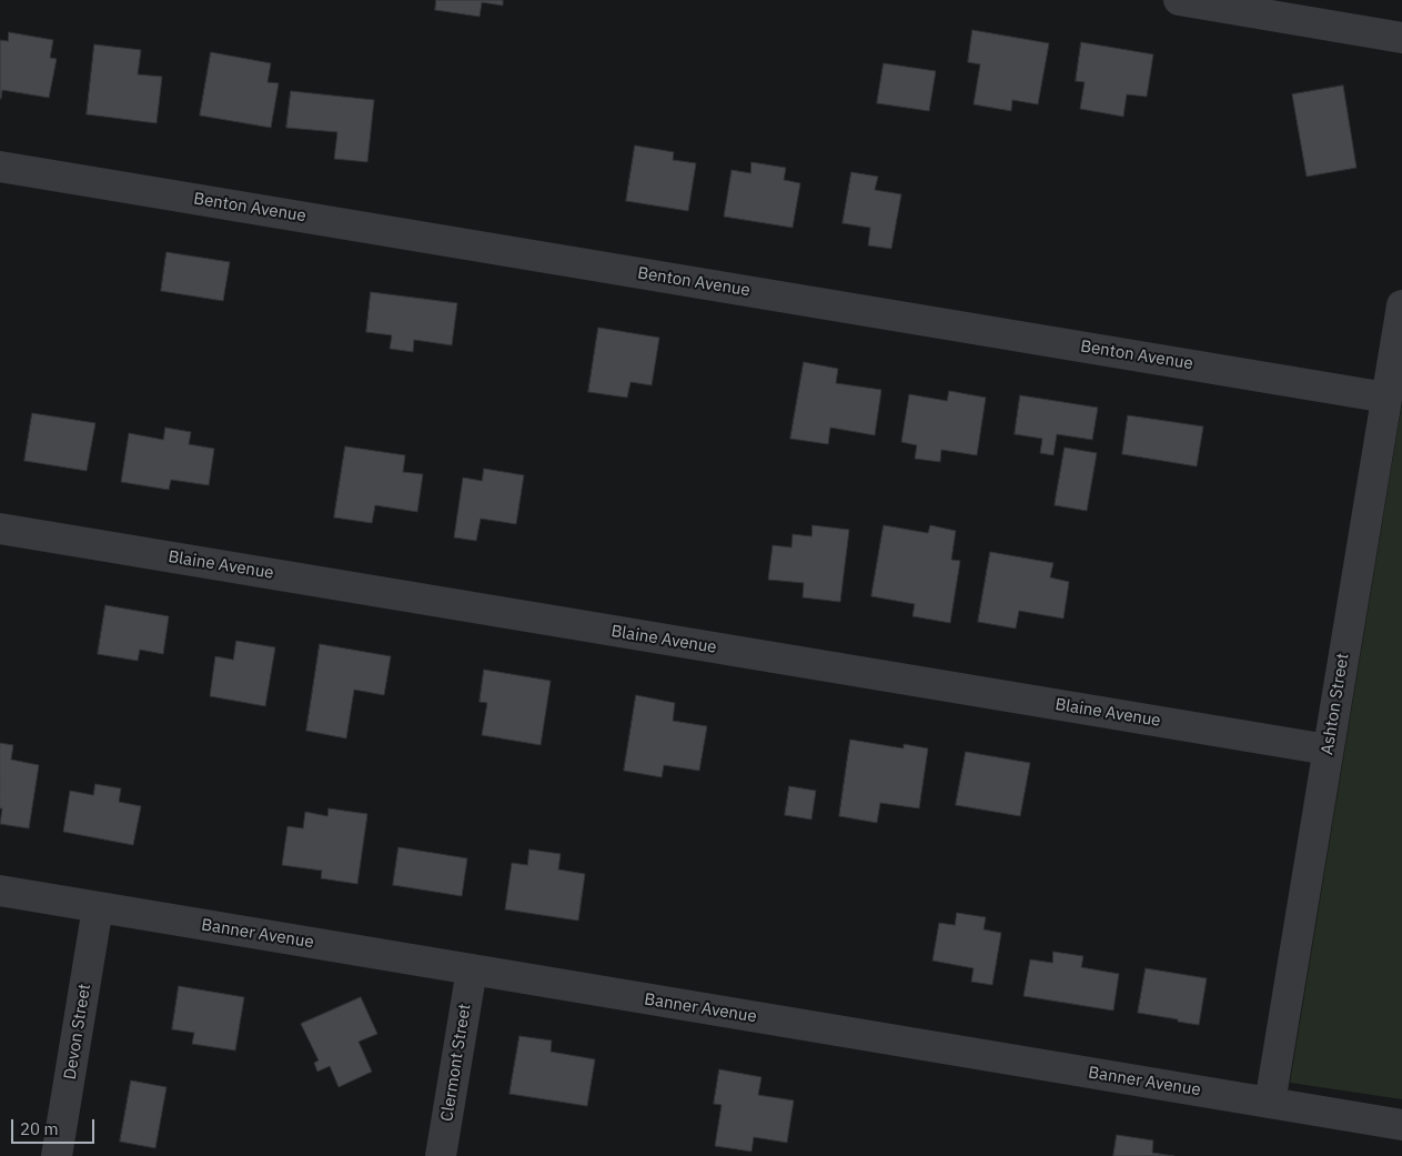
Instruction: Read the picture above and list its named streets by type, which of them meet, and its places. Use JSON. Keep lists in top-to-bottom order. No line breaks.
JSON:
{"streets":{"street":["Benton Avenue","Blaine Avenue","Ashton Street","Banner Avenue","Devon Street","Clermont Street"]},"crossings":[["Benton Avenue","Ashton Street"],["Blaine Avenue","Ashton Street"],["Ashton Street","Banner Avenue"],["Banner Avenue","Devon Street"],["Banner Avenue","Clermont Street"]],"scale_bar":"20 m"}
